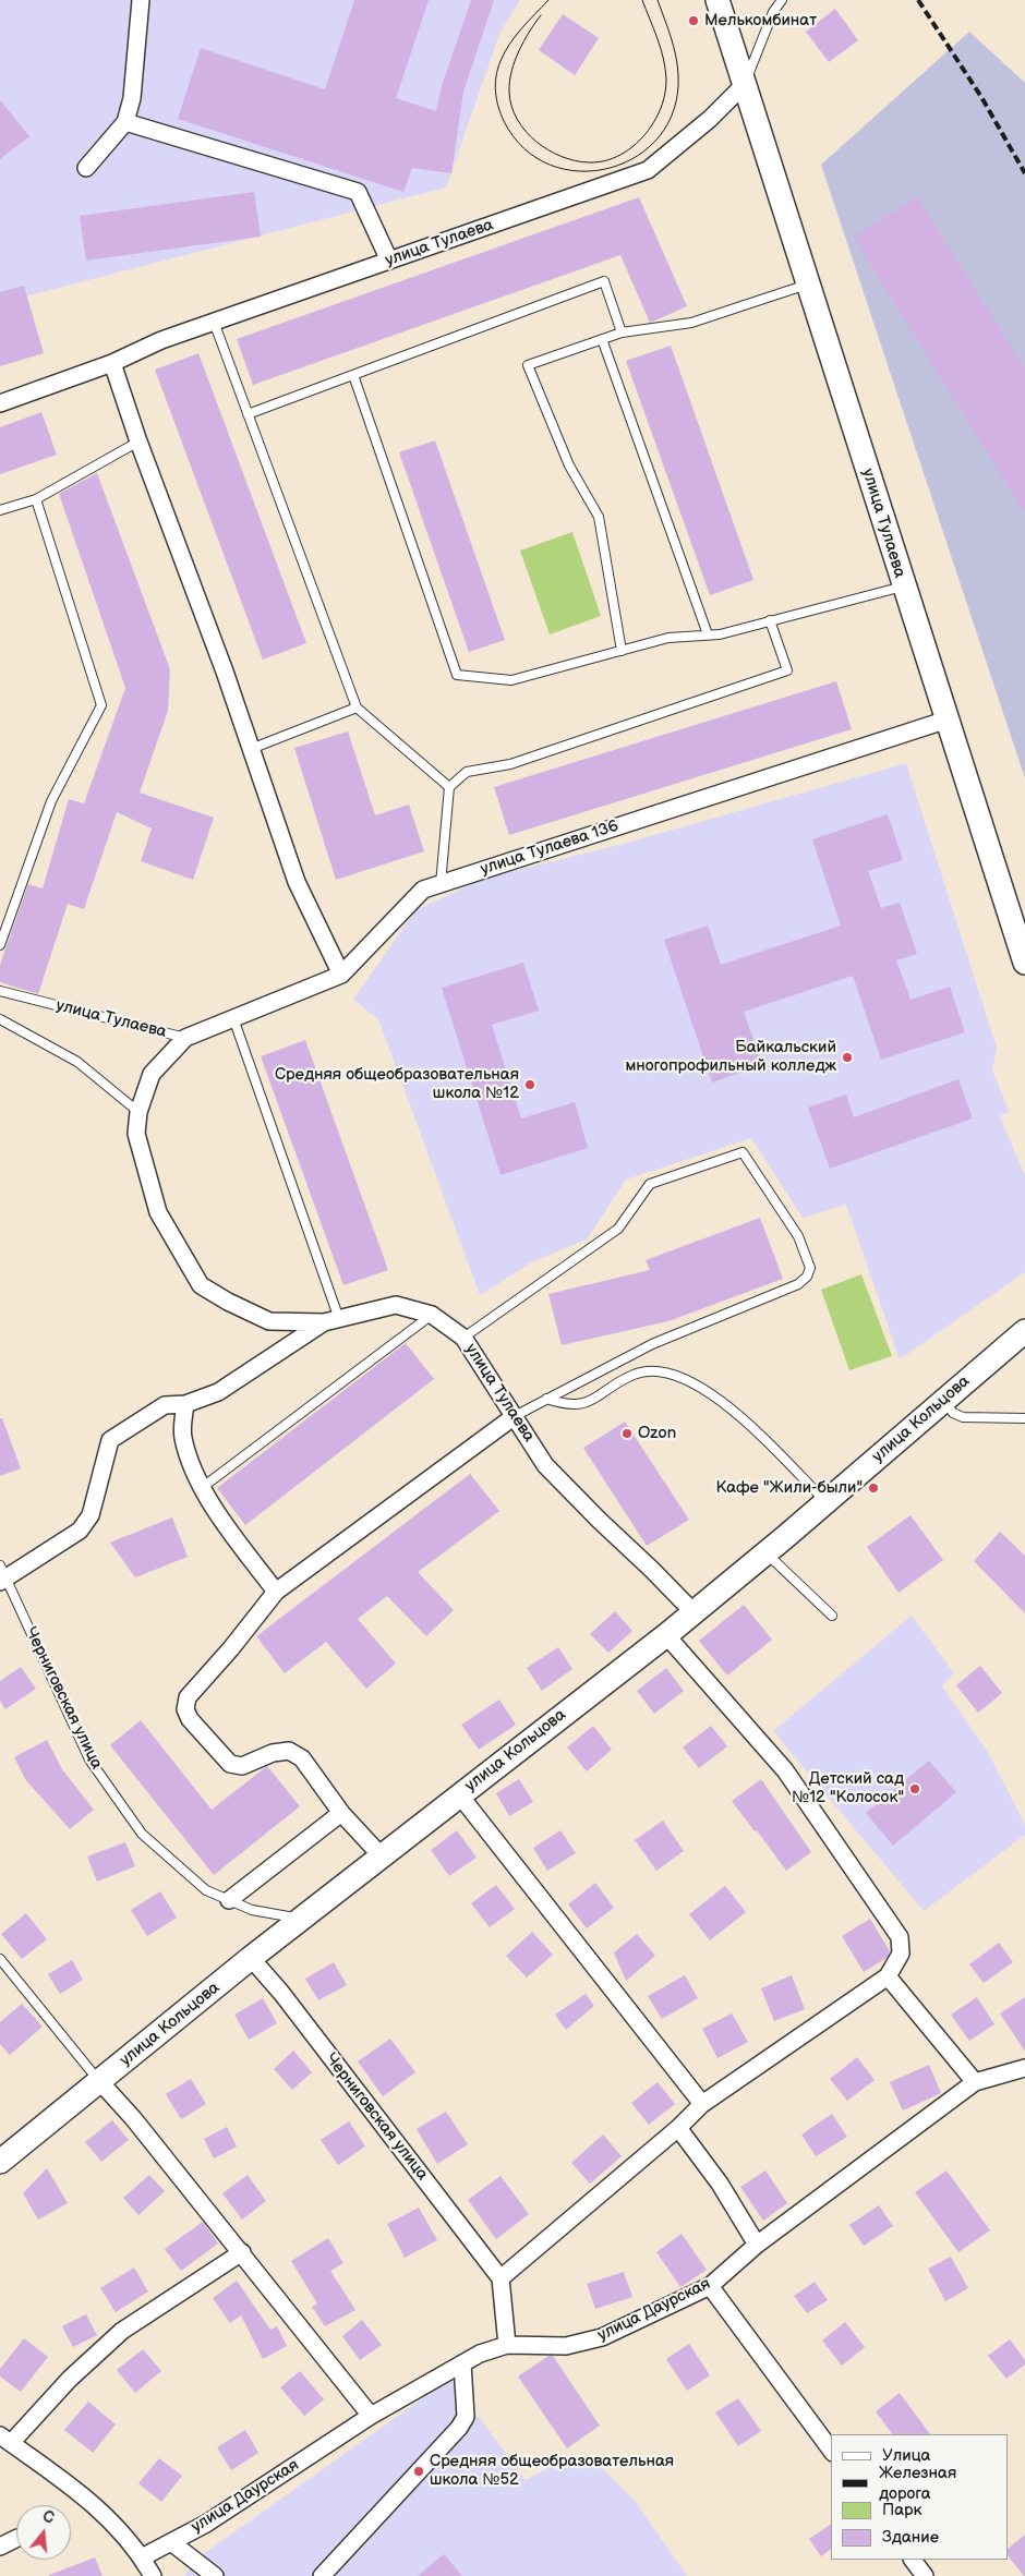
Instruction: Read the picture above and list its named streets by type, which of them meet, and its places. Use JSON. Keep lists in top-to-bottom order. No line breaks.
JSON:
{"streets":{"main road":["улица Тулаева","улица Кольцова"],"street":["улица Тулаева 136","Черниговская улица","улица Даурская"]},"crossings":[["улица Тулаева","улица Тулаева 136"],["улица Тулаева","улица Кольцова"],["улица Кольцова","Черниговская улица"]],"places":["Мелькомбинат","Байкальский многопрофильный колледж","Средняя общеобразовательная школа №12","Ozon","Кафе \"Жили-были\"","Детский сад №12 \"Колосок\"","Средняя общеобразовательная школа №52"],"legend":["Улица","Железная дорога","Парк","Здание"],"north":"top"}
